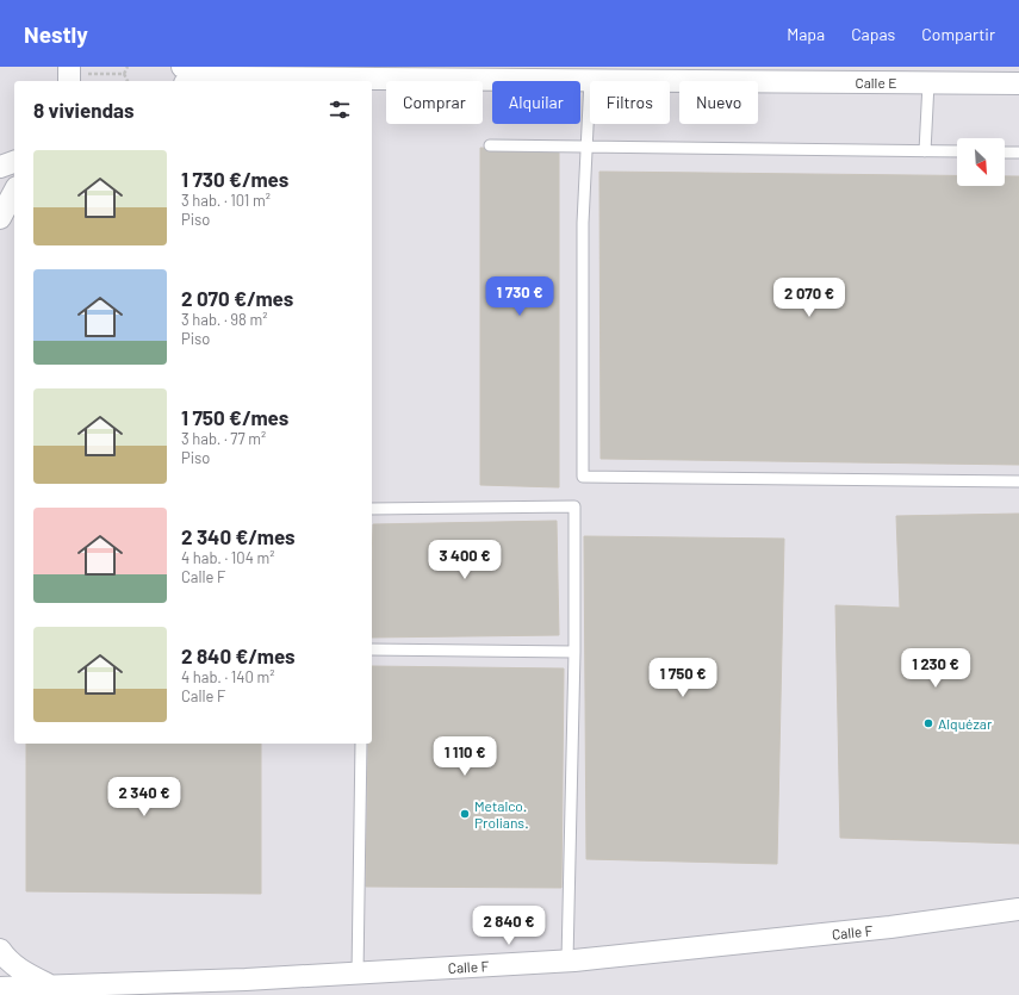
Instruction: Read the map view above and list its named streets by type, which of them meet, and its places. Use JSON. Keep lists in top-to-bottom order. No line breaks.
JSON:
{"streets":{"street":["Calle E","Calle F"]},"places":["Alquézar","Metalco. Prolians."],"north":"bottom right","page":{"header":"Nestly","nav":["Mapa","Capas","Compartir"],"chip":["Comprar","Alquilar","Filtros","Nuevo"],"heading":"8 viviendas","list":[{"name":"1 730 €/mes","note":"3 hab. · 101 m² · Piso"},{"name":"2 070 €/mes","note":"3 hab. · 98 m² · Piso"},{"name":"1 750 €/mes","note":"3 hab. · 77 m² · Piso"},{"name":"2 340 €/mes","note":"4 hab. · 104 m² · Calle F"},{"name":"2 840 €/mes","note":"4 hab. · 140 m² · Calle F"}],"price":["1 730 €","2 070 €","3 400 €","1 230 €","1 750 €","1 110 €","2 340 €","2 840 €"]}}
